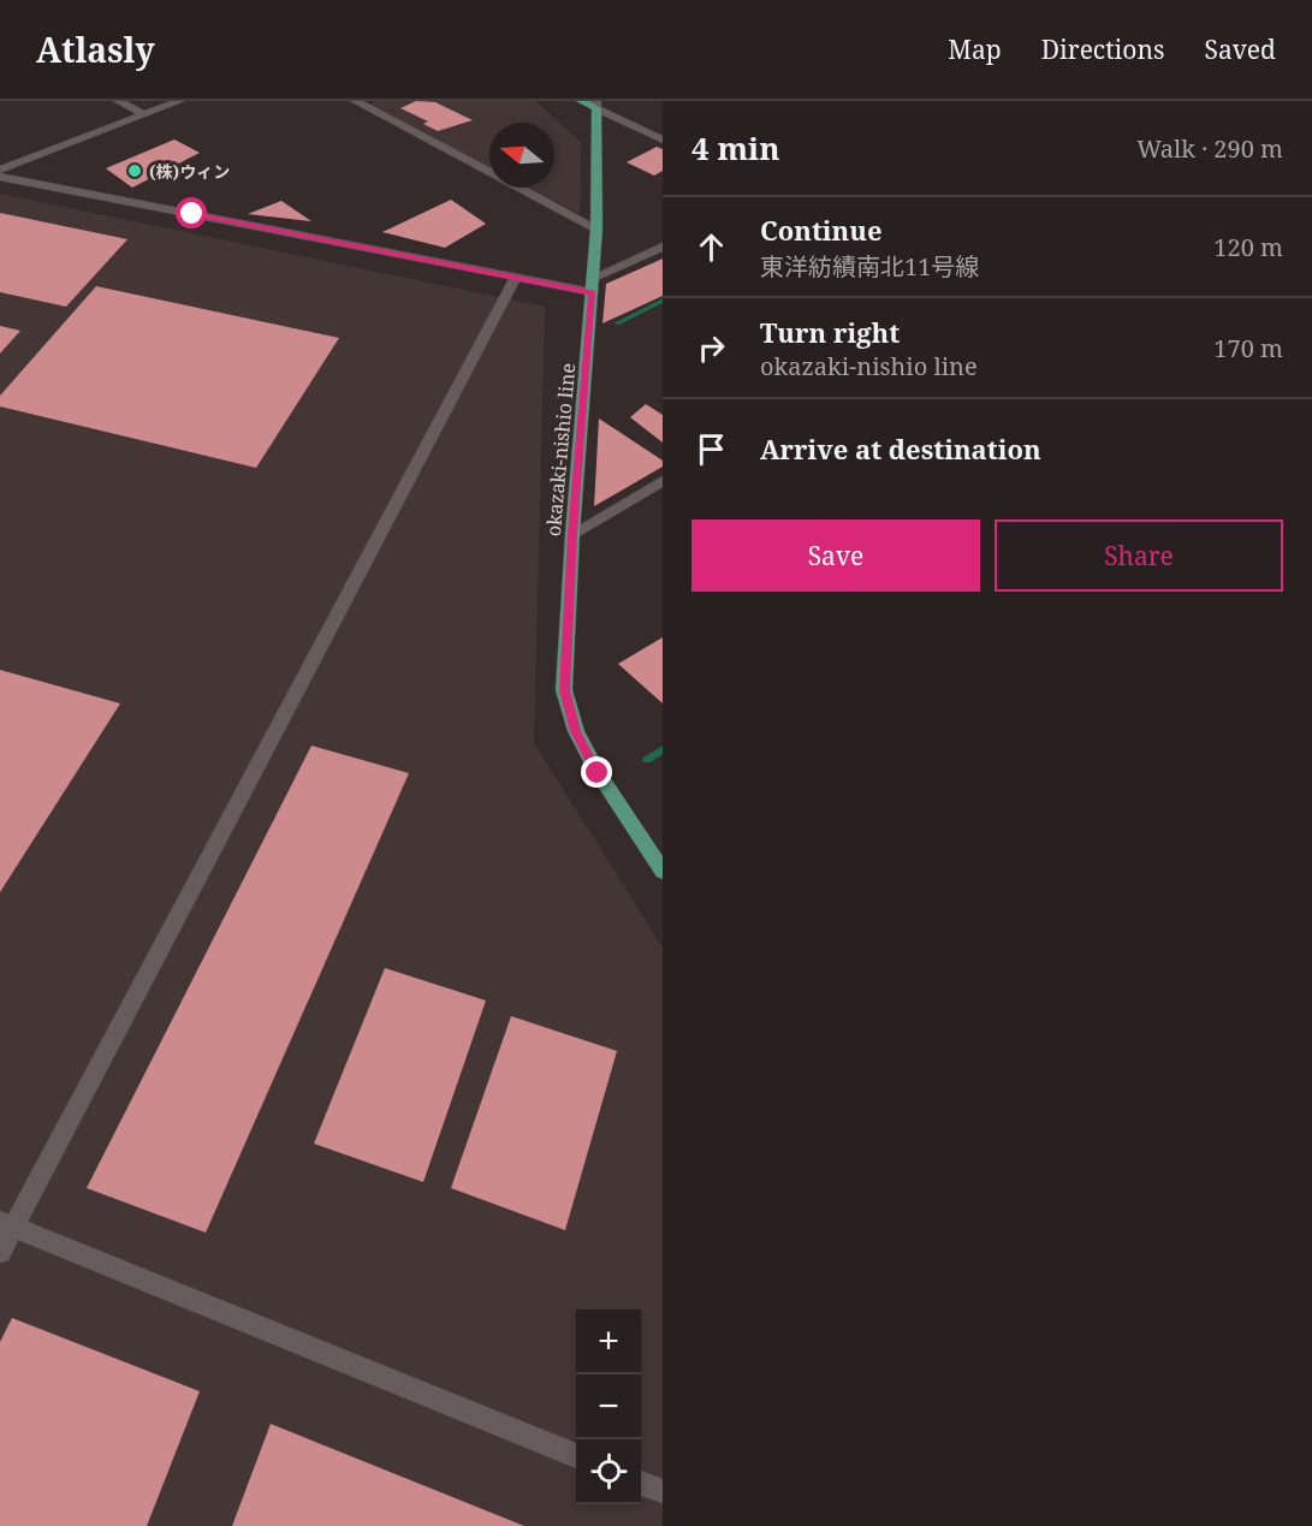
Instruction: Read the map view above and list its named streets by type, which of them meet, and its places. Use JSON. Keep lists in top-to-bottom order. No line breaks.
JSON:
{"streets":{"main road":["okazaki-nishio line"]},"places":["(株)ウィン"],"north":"left","page":{"header":"Atlasly","nav":["Map","Directions","Saved"],"heading":["4 min","Walk · 290 m"],"list":[["Continue","東洋紡績南北11号線","120 m"],["Turn right","okazaki-nishio line","170 m"],"Arrive at destination"],"buttons":["Save","Share"],"map_buttons":["+","−"]}}
